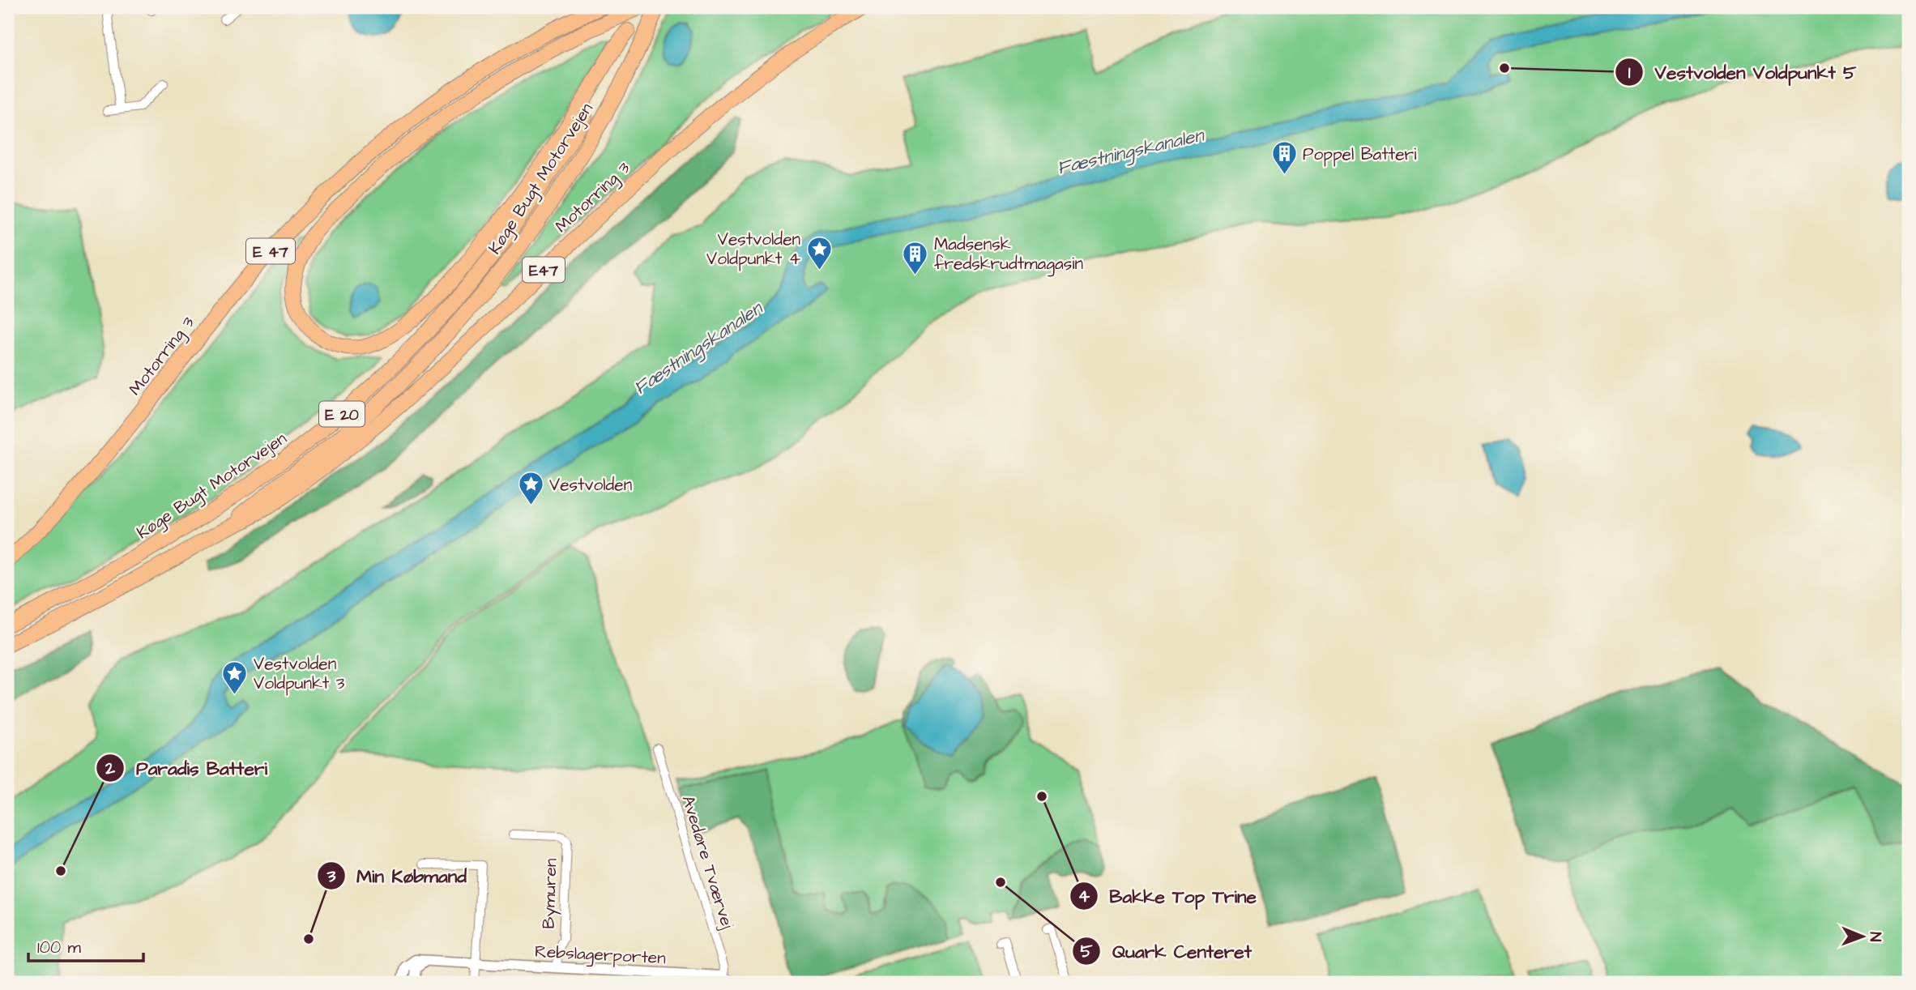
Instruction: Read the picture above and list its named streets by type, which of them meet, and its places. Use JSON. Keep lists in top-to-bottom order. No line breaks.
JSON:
{"streets":{"highway":["Køge Bugt Motorvejen","Motorring 3","E 47","E47","E 20"],"street":["Avedøre Tværvej","Bymuren","Rebslagerporten"]},"crossings":[["Køge Bugt Motorvejen","Motorring 3"],["Køge Bugt Motorvejen","E 47"],["Køge Bugt Motorvejen","E 20"],["Motorring 3","E 20"],["Avedøre Tværvej","Rebslagerporten"],["Bymuren","Rebslagerporten"]],"water":["Fæstningskanalen"],"places":{"other":["Vestvolden Voldpunkt 5","Bakke Top Trine","Paradis Batteri","Quark Centeret","Min Købmand"],"building":["Poppel Batteri","Madsensk fredskrudtmagasin"],"place":["Vestvolden Voldpunkt 4","Vestvolden","Vestvolden Voldpunkt 3"]},"scale_bar":"100 m","north":"right"}
